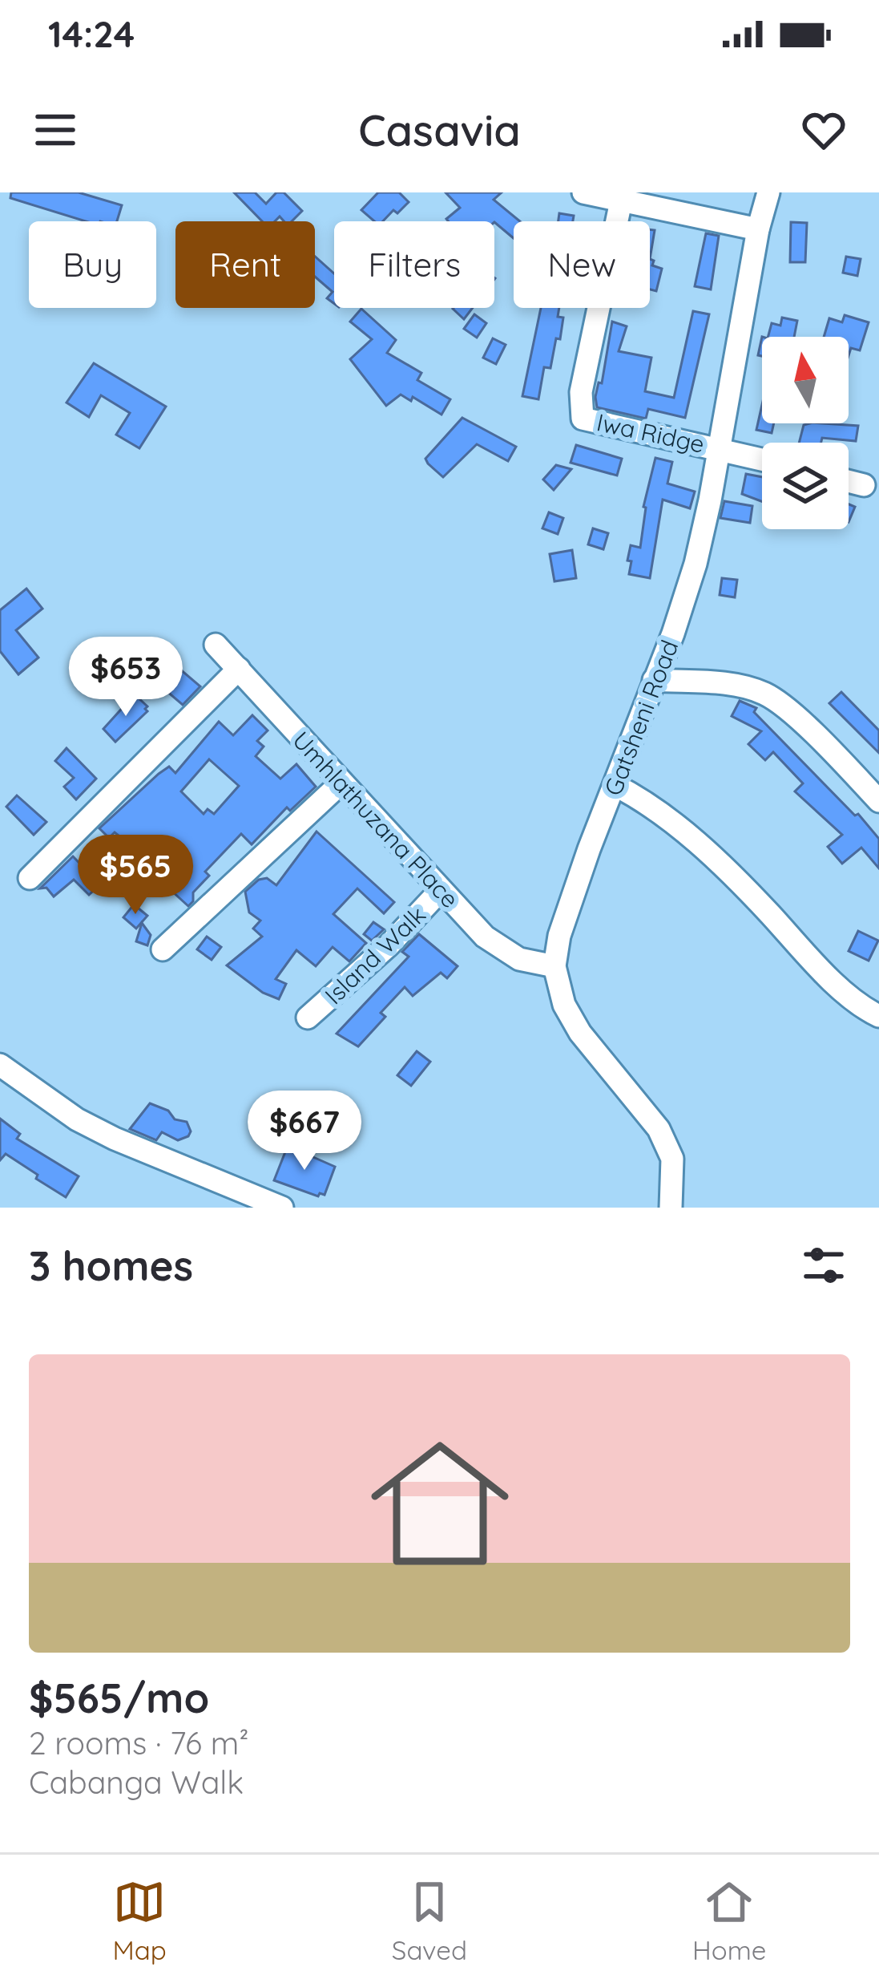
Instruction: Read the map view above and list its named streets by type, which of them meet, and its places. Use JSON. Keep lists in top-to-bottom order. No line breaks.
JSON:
{"streets":{"street":["Iwa Ridge","Gatsheni Road","Umhlathuzana Place","Island Walk"]},"crossings":[["Iwa Ridge","Gatsheni Road"],["Gatsheni Road","Umhlathuzana Place"],["Umhlathuzana Place","Island Walk"]],"north":"top","page":{"status":"14:24","header":"Casavia","chip":["Buy","Rent","Filters","New"],"price":["$653","$565","$667"],"heading":"3 homes","list":[{"name":"$565/mo","note":"2 rooms · 76 m² · Cabanga Walk"}],"tabs":["Map","Saved","Home"]}}
